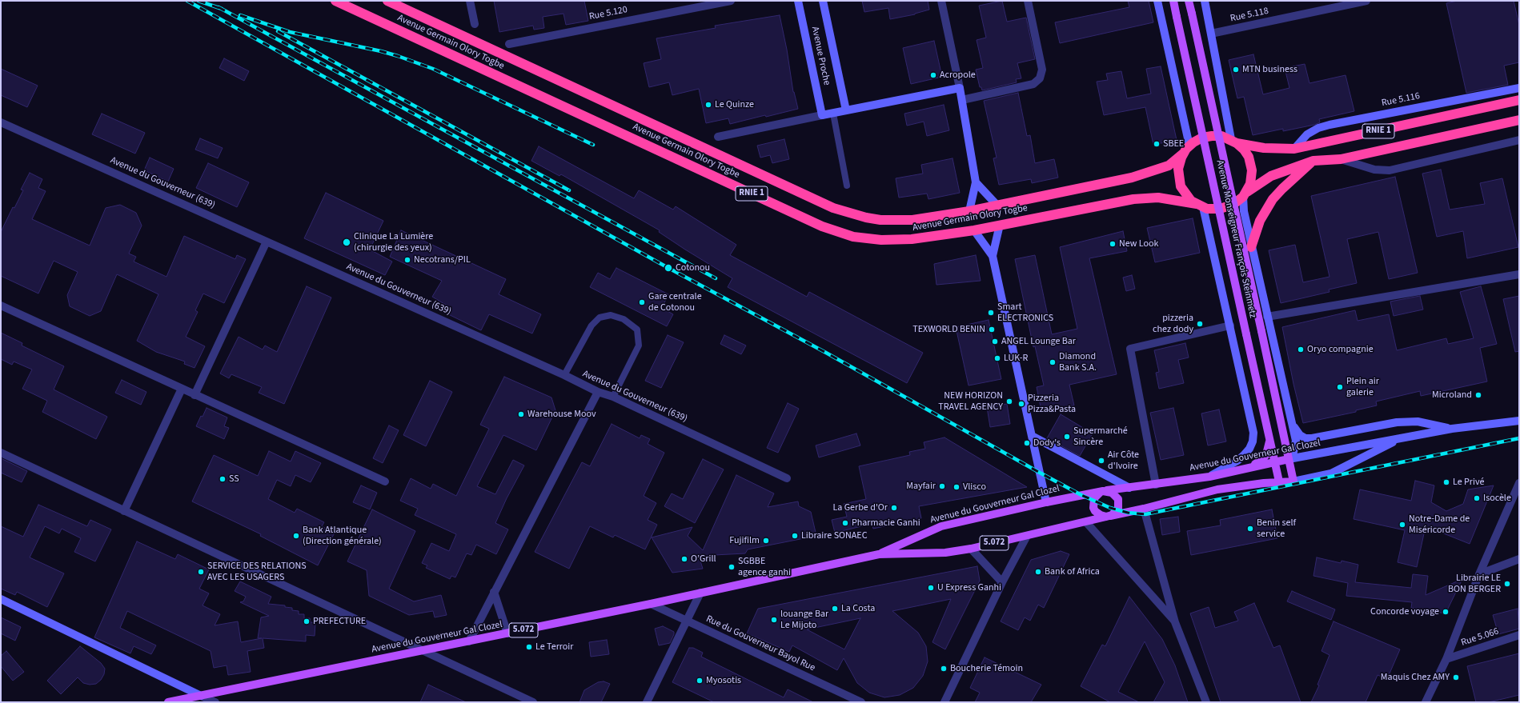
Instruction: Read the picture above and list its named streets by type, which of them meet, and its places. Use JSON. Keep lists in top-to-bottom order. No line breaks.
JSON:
{"streets":{"highway":["Avenue Germain Olory Togbe","RNIE 1"],"main road":["Avenue Monseigneur François Steinmetz","Avenue du Gouverneur Gal Clozel","5.072"],"street":["Rue 5.120","Rue 5.118","Avenue Proche","Rue 5.116","Avenue du Gouverneur (639)","Rue 5.066","Rue du Gouverneur Bayol Rue"]},"crossings":[["Avenue Germain Olory Togbe","RNIE 1"],["Avenue Germain Olory Togbe","Avenue Monseigneur François Steinmetz"],["Rue 5.116","RNIE 1"],["RNIE 1","Avenue Monseigneur François Steinmetz"],["Avenue Monseigneur François Steinmetz","Avenue du Gouverneur Gal Clozel"],["Avenue du Gouverneur Gal Clozel","Rue du Gouverneur Bayol Rue"]],"places":["MTN business","Acropole","Le Quinze","SBEE","Clinique La Lumière (chirurgie des yeux)","New Look","Necotrans/PIL","Cotonou","Gare centrale de Cotonou","Smart ELECTRONICS","pizzeria chez dody","TEXWORLD BENIN","ANGEL Lounge Bar","Oryo compagnie","LUK-R","Diamond Bank S.A.","Plein air galerie","Microland","NEW HORIZON TRAVEL AGENCY","Pizzeria Pizza&Pasta","Warehouse Moov","Supermarché Sincère","Dody's","Air Côte d'Ivoire","SS","Le Privé","Mayfair","Vlisco","Isocèle","La Gerbe d'Or","Pharmacie Ganhi","Notre-Dame de Miséricorde","Benin self service","Bank Atlantique (Direction générale)","Libraire SONAEC","Fujifilm","O’Grill","SGBBE agence ganhi","SERVICE DES RELATIONS AVEC LES USAGERS","Bank of Africa","Librairie LE BON BERGER","U Express Ganhi","La Costa","Concorde voyage","louange Bar Le Mijoto","PREFECTURE","Le Terroir","Boucherie Témoin","Maquis Chez AMY","Myosotis"]}
